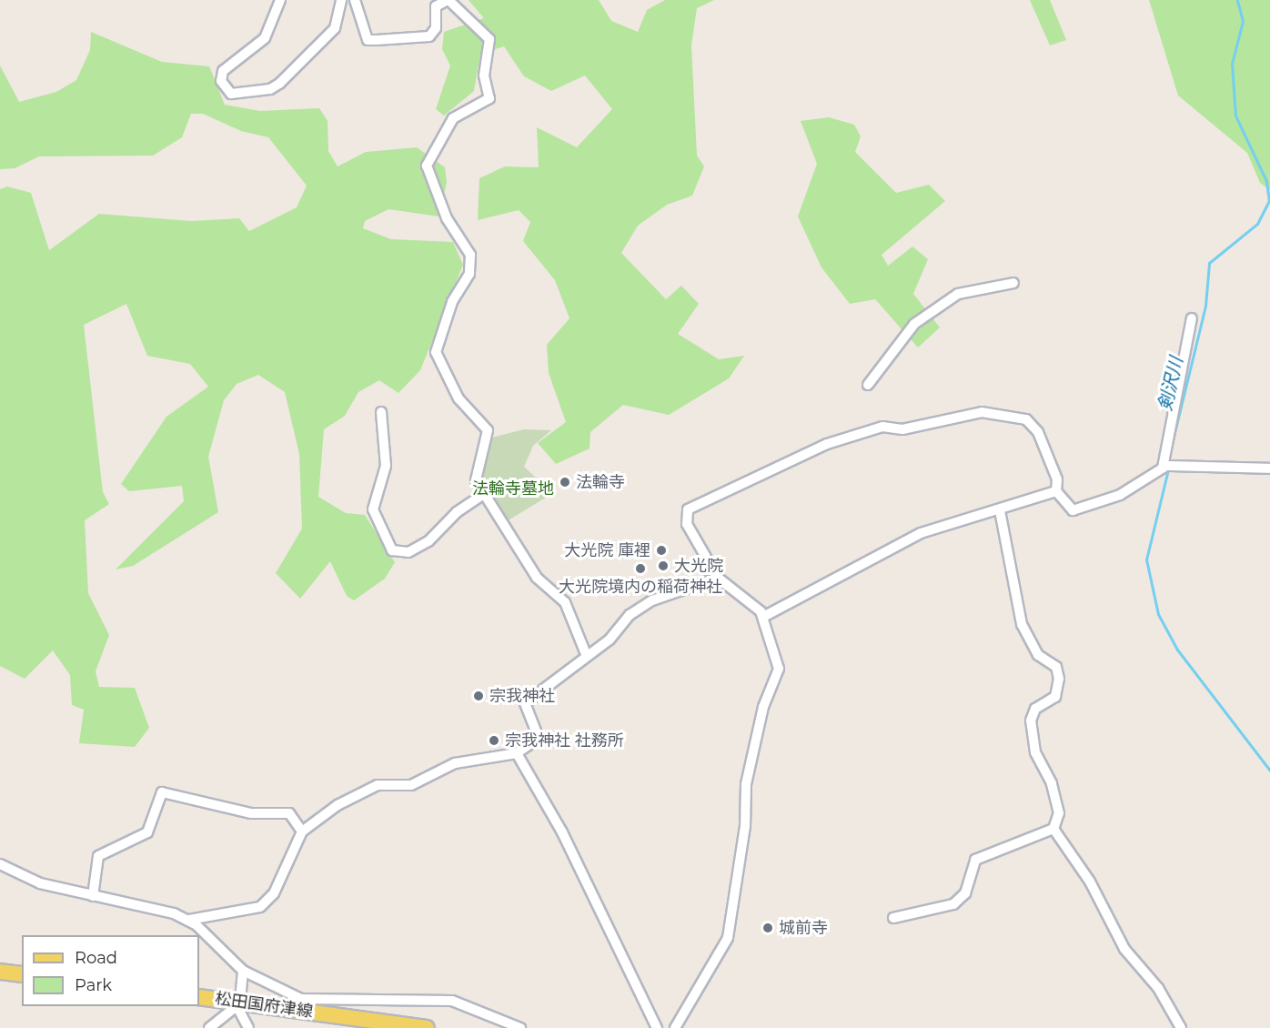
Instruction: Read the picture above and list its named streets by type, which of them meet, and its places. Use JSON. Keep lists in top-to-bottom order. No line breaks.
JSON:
{"streets":{"main road":["松田国府津線"]},"water":["剣沢川"],"parks":["法輪寺墓地"],"places":["法輪寺","大光院 庫裡","大光院","大光院境内の稲荷神社","宗我神社","宗我神社 社務所","城前寺"],"legend":["Road","Park"]}
